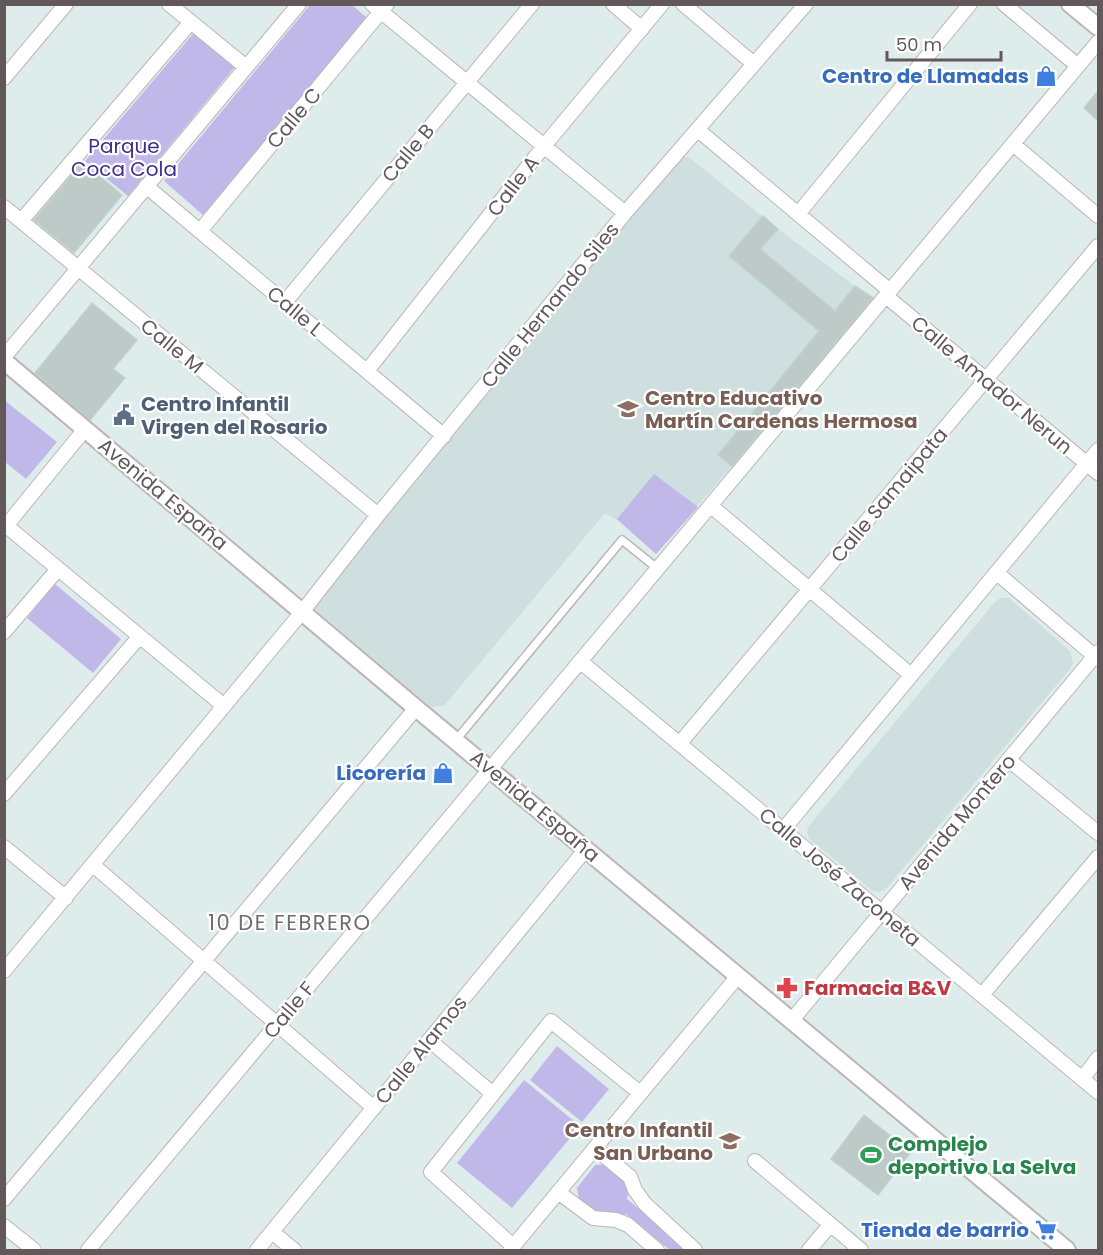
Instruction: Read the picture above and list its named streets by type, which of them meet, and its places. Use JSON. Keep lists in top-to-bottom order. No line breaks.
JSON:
{"streets":{"street":["Calle C","Calle B","Calle A","Calle Hernando Siles","Calle L","Calle M","Calle Amador Nerun","Avenida España","Calle Samaipata","Avenida Montero","Calle José Zaconeta","Calle F","Calle Alamos"]},"crossings":[["Calle C","Calle L"],["Calle B","Calle L"],["Calle A","Calle L"],["Calle Hernando Siles","Calle L"],["Calle Hernando Siles","Calle M"],["Calle Hernando Siles","Calle Amador Nerun"],["Calle Hernando Siles","Avenida España"],["Calle Amador Nerun","Calle Samaipata"],["Calle Amador Nerun","Calle F"],["Avenida España","Avenida Montero"],["Avenida España","Calle F"],["Avenida España","Calle Alamos"],["Calle Samaipata","Calle José Zaconeta"],["Avenida Montero","Calle José Zaconeta"],["Calle José Zaconeta","Calle F"]],"districts":["10 DE FEBRERO"],"parks":["Parque Coca Cola"],"places":{"shop":["Centro de Llamadas","Licorería"],"school or university":["Centro Educativo Martín Cardenas Hermosa","Centro Infantil San Urbano"],"public building":["Centro Infantil Virgen del Rosario"],"pharmacy":["Farmacia B&V"],"sports":["Complejo deportivo La Selva"],"supermarket":["Tienda de barrio"]},"scale_bar":"50 m"}
